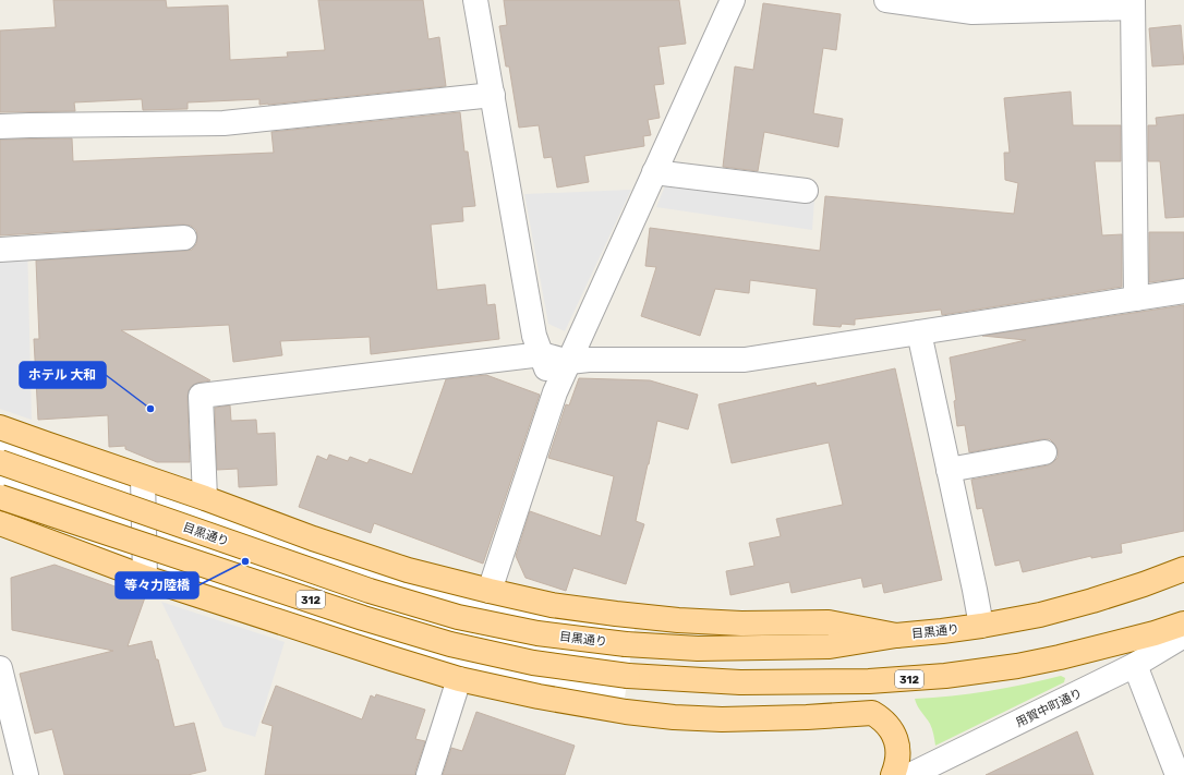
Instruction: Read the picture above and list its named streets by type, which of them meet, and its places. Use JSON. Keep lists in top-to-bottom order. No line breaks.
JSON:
{"streets":{"main road":["目黒通り","312"],"street":["用賀中町通り"]},"places":["ホテル 大和","等々力陸橋"]}
